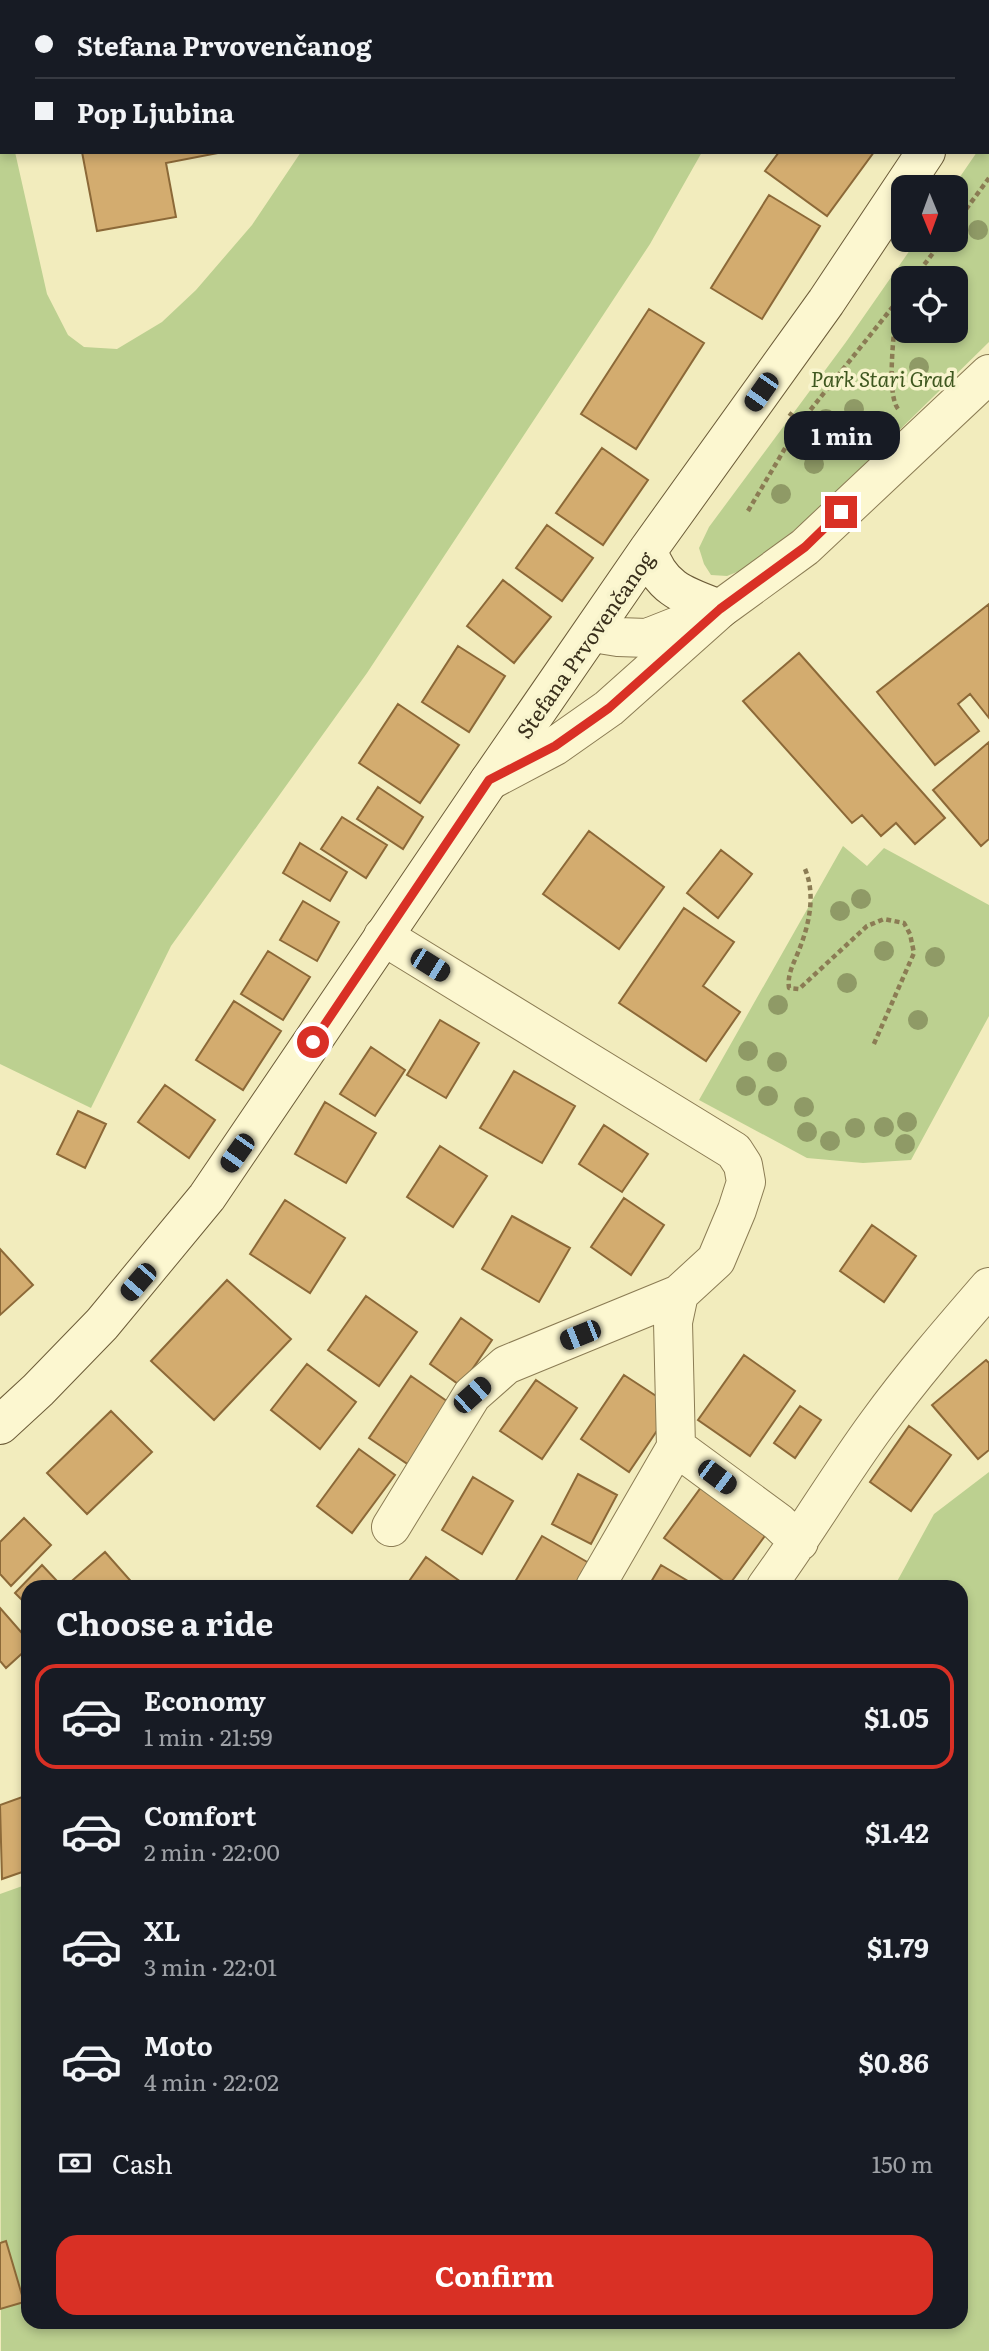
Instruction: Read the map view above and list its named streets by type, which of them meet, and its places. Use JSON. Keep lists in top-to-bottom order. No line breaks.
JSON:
{"streets":{"street":["Stefana Prvovenčanog"]},"parks":["Park Stari Grad"],"north":"bottom","page":{"banner":["Stefana Prvovenčanog","Pop Ljubina"],"bubble":"1 min","heading":"Choose a ride","list":[{"name":"Economy","note":"1 min · 21:59","value":"$1.05"},{"name":"Comfort","note":"2 min · 22:00","value":"$1.42"},{"name":"XL","note":"3 min · 22:01","value":"$1.79"},{"name":"Moto","note":"4 min · 22:02","value":"$0.86"}],"pay":["Cash","150 m"],"buttons":"Confirm"}}
